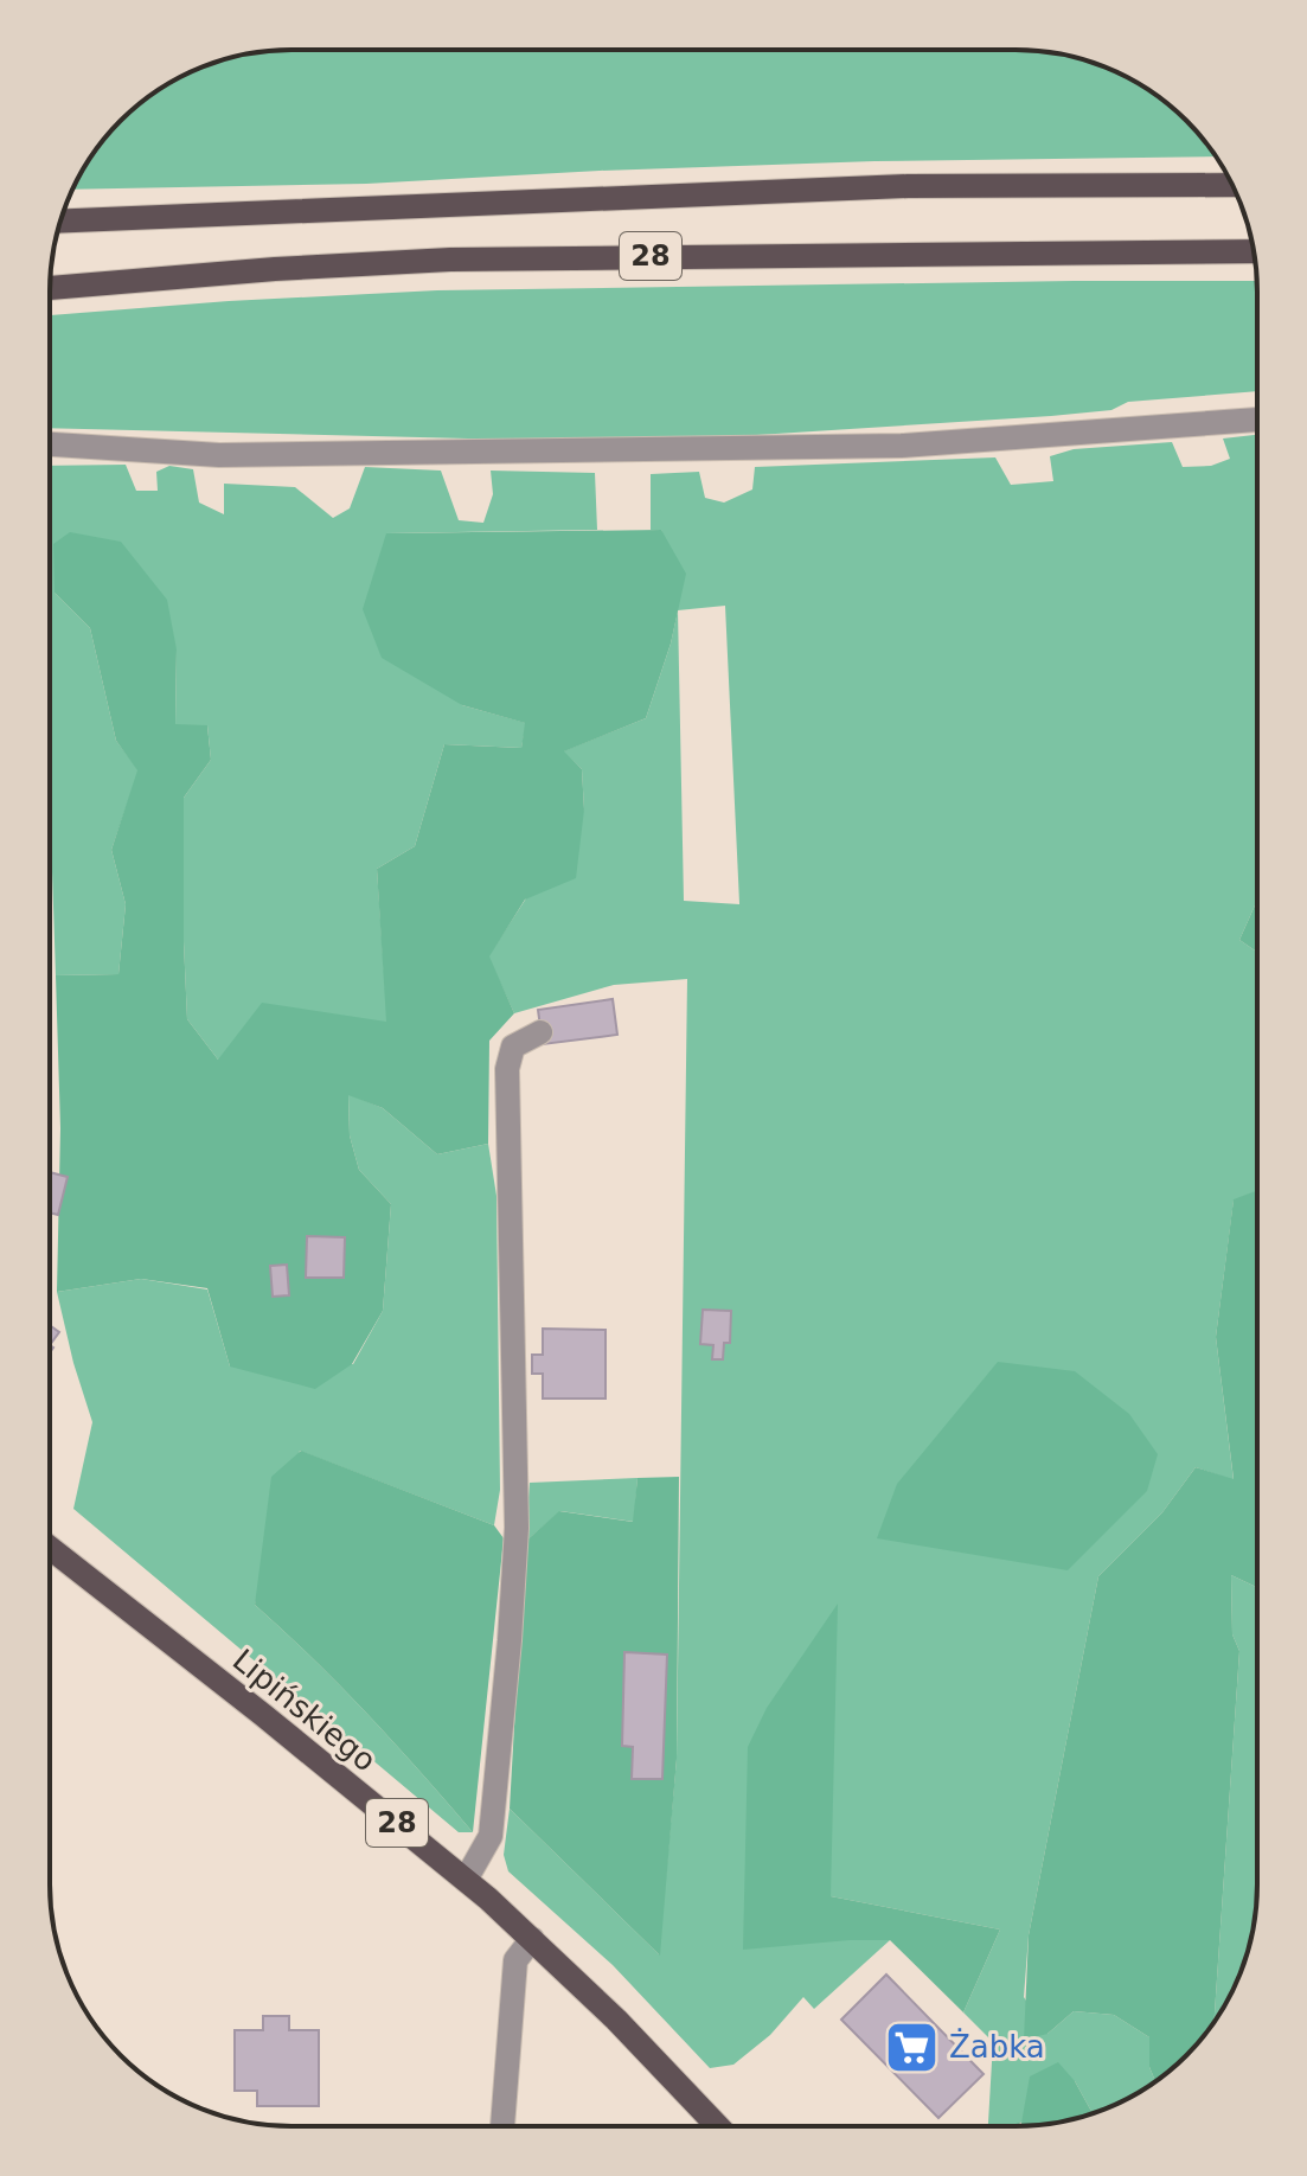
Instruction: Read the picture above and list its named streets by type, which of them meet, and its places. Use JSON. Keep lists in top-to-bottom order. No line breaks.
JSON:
{"streets":{"main road":["28","Lipińskiego"]},"places":{"supermarket":["Żabka"]}}
